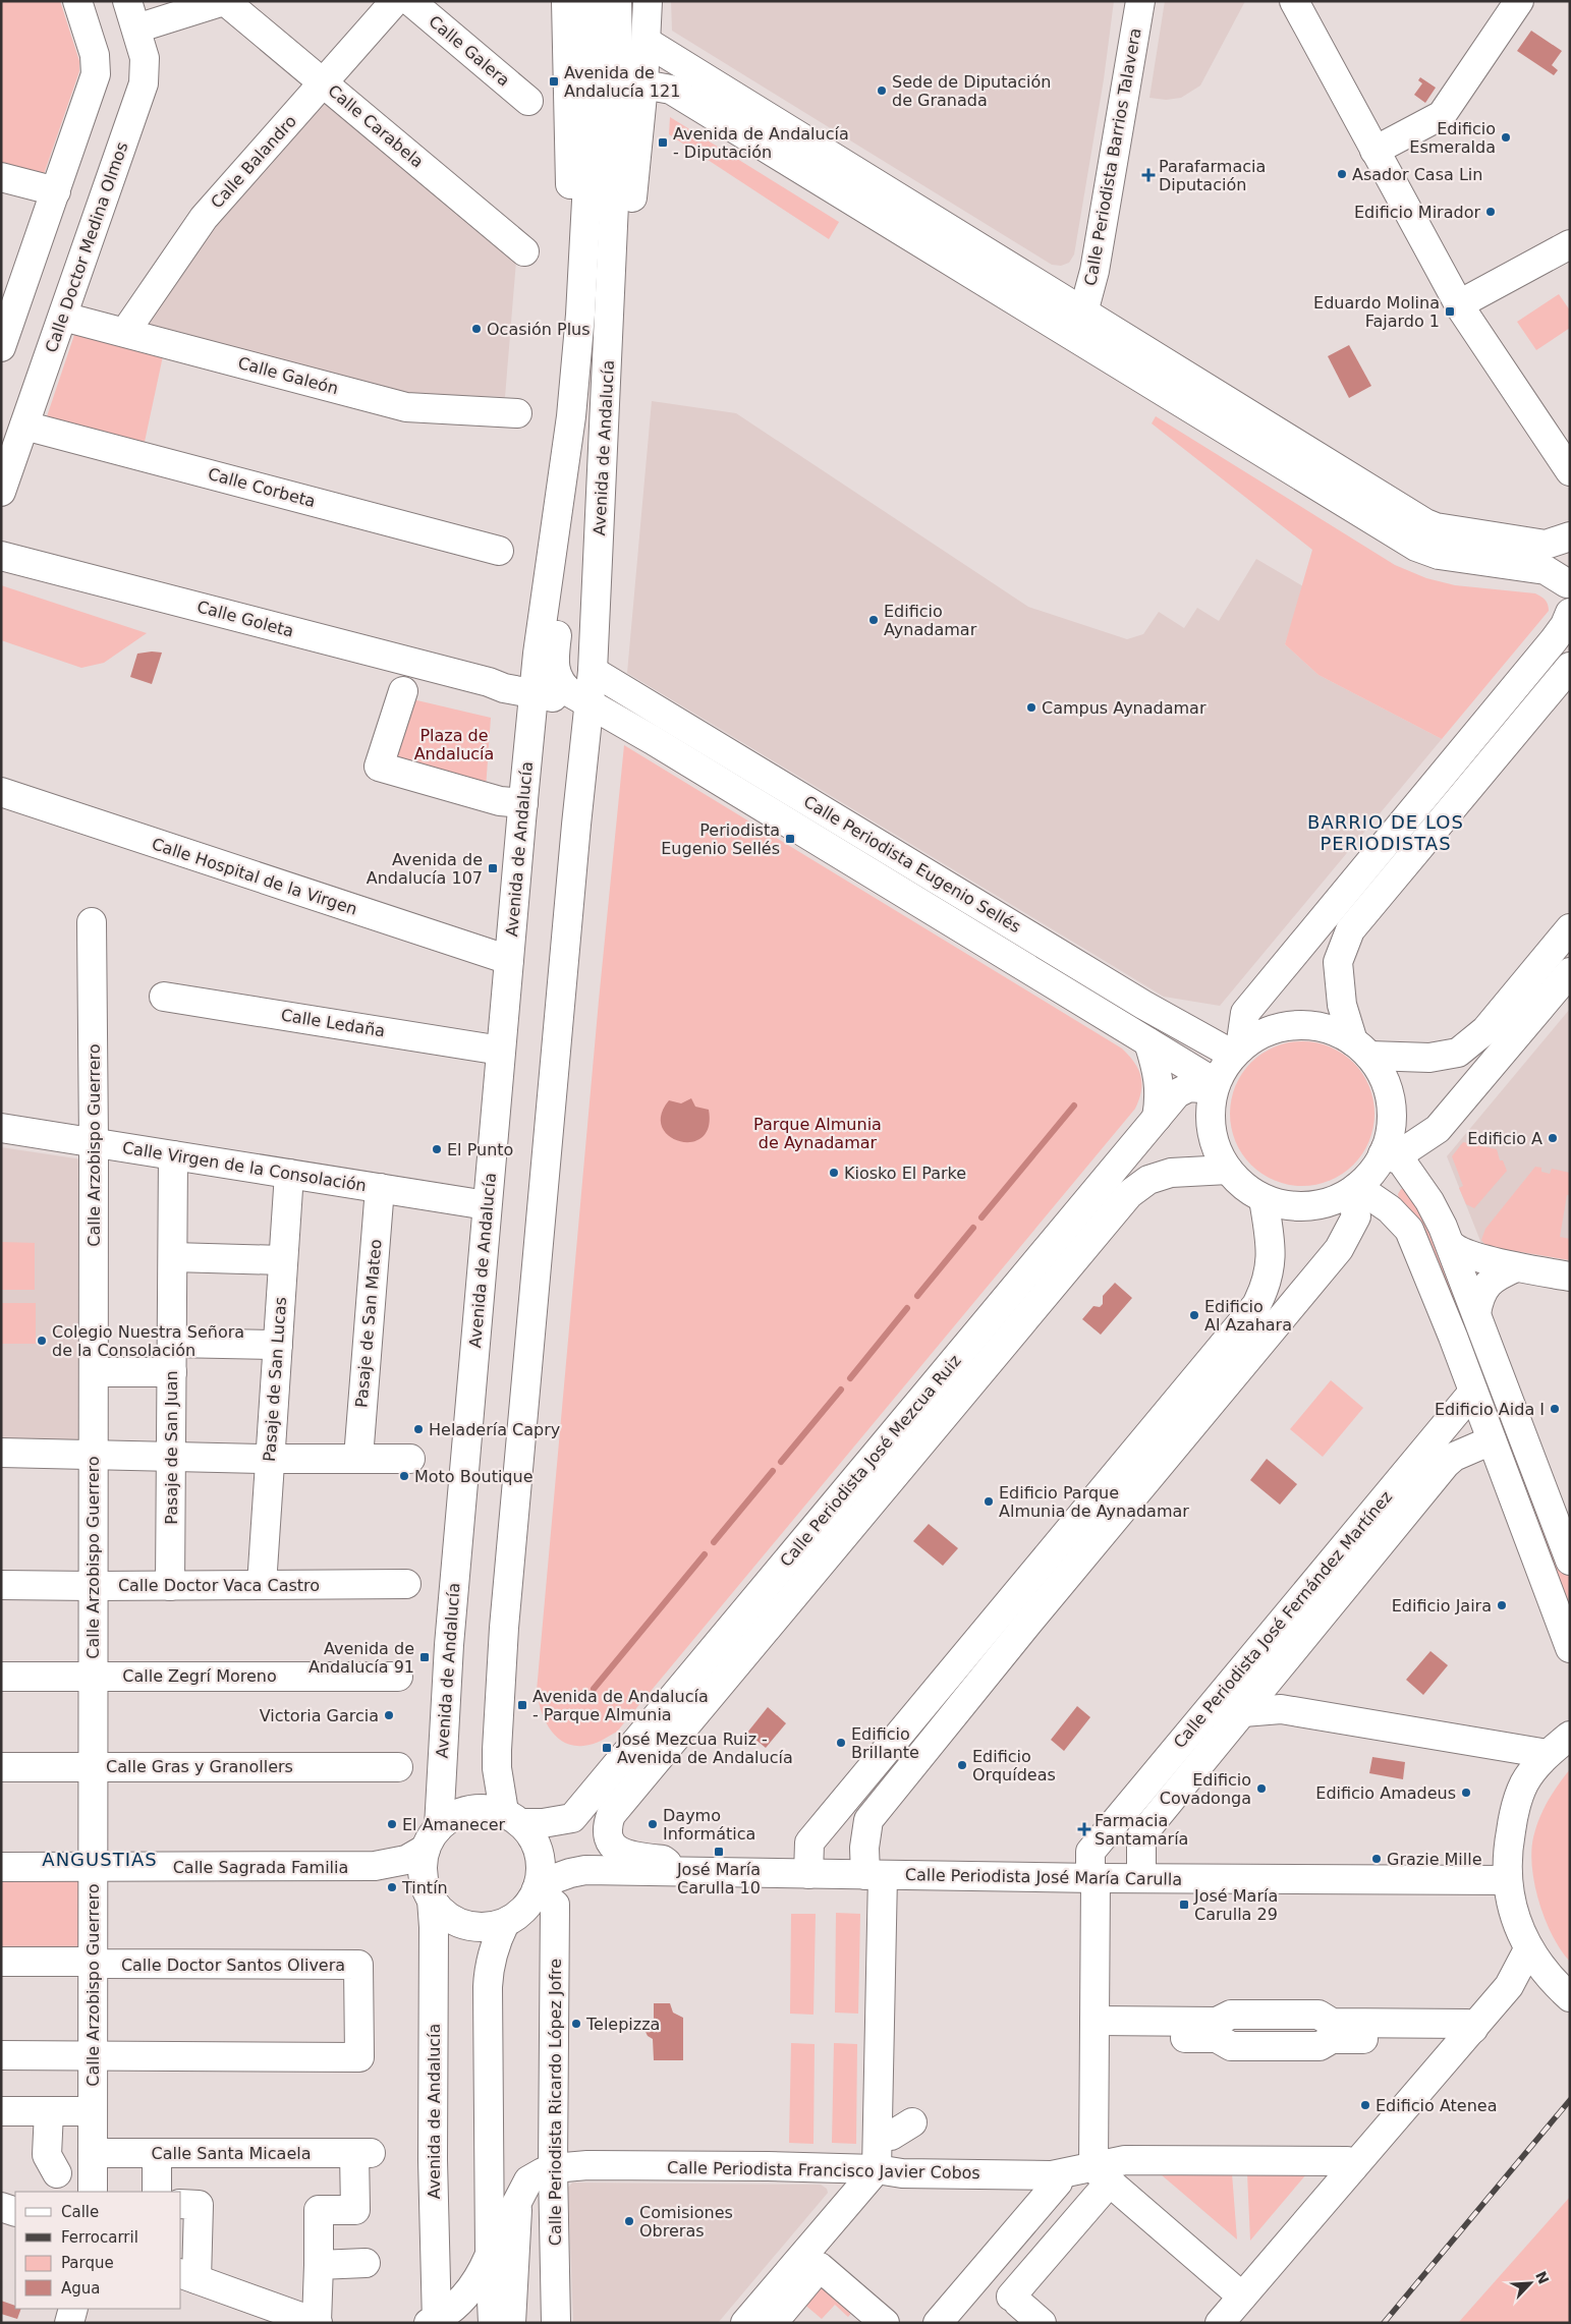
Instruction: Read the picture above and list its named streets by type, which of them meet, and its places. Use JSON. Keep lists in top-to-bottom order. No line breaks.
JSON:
{"streets":{"street":["Calle Galera","Calle Carabela","Calle Periodista Barrios Talavera","Calle Balandro","Calle Doctor Medina Olmos","Calle Galeón","Avenida de Andalucía","Calle Corbeta","Calle Goleta","Calle Periodista Eugenio Sellés","Calle Hospital de la Virgen","Calle Ledaña","Calle Arzobispo Guerrero","Calle Virgen de la Consolación","Pasaje de San Mateo","Pasaje de San Lucas","Pasaje de San Juan","Calle Periodista José Mezcua Ruiz","Calle Doctor Vaca Castro","Calle Periodista José Fernández Martínez","Calle Zegrí Moreno","Calle Gras y Granollers","Calle Sagrada Familia","Calle Periodista José María Carulla","Calle Doctor Santos Olivera","Calle Periodista Ricardo López Jofre","Calle Santa Micaela","Calle Periodista Francisco Javier Cobos"]},"crossings":[["Calle Carabela","Calle Balandro"],["Calle Carabela","Calle Doctor Medina Olmos"],["Calle Balandro","Calle Galeón"],["Calle Doctor Medina Olmos","Calle Galeón"],["Calle Doctor Medina Olmos","Calle Corbeta"],["Avenida de Andalucía","Calle Goleta"],["Avenida de Andalucía","Calle Periodista Eugenio Sellés"],["Avenida de Andalucía","Calle Hospital de la Virgen"],["Avenida de Andalucía","Calle Ledaña"],["Avenida de Andalucía","Calle Virgen de la Consolación"],["Avenida de Andalucía","Calle Periodista José Mezcua Ruiz"],["Avenida de Andalucía","Calle Sagrada Familia"],["Avenida de Andalucía","Calle Periodista José María Carulla"],["Avenida de Andalucía","Calle Periodista Ricardo López Jofre"],["Calle Periodista Eugenio Sellés","Calle Periodista José Mezcua Ruiz"],["Calle Arzobispo Guerrero","Calle Virgen de la Consolación"],["Calle Arzobispo Guerrero","Calle Doctor Vaca Castro"],["Calle Arzobispo Guerrero","Calle Zegrí Moreno"],["Calle Arzobispo Guerrero","Calle Gras y Granollers"],["Calle Arzobispo Guerrero","Calle Sagrada Familia"],["Calle Arzobispo Guerrero","Calle Doctor Santos Olivera"],["Calle Arzobispo Guerrero","Calle Santa Micaela"],["Calle Virgen de la Consolación","Pasaje de San Mateo"],["Calle Virgen de la Consolación","Pasaje de San Lucas"],["Calle Virgen de la Consolación","Pasaje de San Juan"],["Pasaje de San Lucas","Calle Doctor Vaca Castro"],["Pasaje de San Juan","Calle Doctor Vaca Castro"],["Calle Periodista José Mezcua Ruiz","Calle Sagrada Familia"],["Calle Periodista José Mezcua Ruiz","Calle Periodista José María Carulla"],["Calle Periodista José Mezcua Ruiz","Calle Periodista Ricardo López Jofre"],["Calle Periodista José Fernández Martínez","Calle Periodista José María Carulla"],["Calle Periodista José Fernández Martínez","Calle Periodista Francisco Javier Cobos"],["Calle Sagrada Familia","Calle Periodista José María Carulla"],["Calle Sagrada Familia","Calle Periodista Ricardo López Jofre"],["Calle Periodista José María Carulla","Calle Periodista Ricardo López Jofre"],["Calle Periodista Ricardo López Jofre","Calle Periodista Francisco Javier Cobos"]],"districts":["BARRIO DE LOS PERIODISTAS","ANGUSTIAS"],"parks":["Plaza de Andalucía","Parque Almunia de Aynadamar"],"places":{"transit":["Avenida de Andalucía 121","Avenida de Andalucía - Diputación","Eduardo Molina Fajardo 1","Periodista Eugenio Sellés","Avenida de Andalucía 107","Avenida de Andalucía 91","Avenida de Andalucía - Parque Almunia","José Mezcua Ruiz - Avenida de Andalucía","José María Carulla 10","José María Carulla 29"],"other":["Sede de Diputación de Granada","Edificio Esmeralda","Asador Casa Lin","Edificio Mirador","Ocasión Plus","Edificio Aynadamar","Campus Aynadamar","Edificio A","El Punto","Kiosko El Parke","Edificio Al Azahara","Colegio Nuestra Señora de la Consolación","Edificio Aida I","Heladería Capry","Moto Boutique","Edificio Parque Almunia de Aynadamar","Edificio Jaira","Victoria Garcia","Edificio Brillante","Edificio Orquídeas","Edificio Covadonga","Edificio Amadeus","El Amanecer","Daymo Informática","Grazie Mille","Tintín","Telepizza","Edificio Atenea","Comisiones Obreras"],"health":["Parafarmacia Diputación","Farmacia Santamaría"]},"legend":["Calle","Ferrocarril","Parque","Agua"],"north":"top right"}
